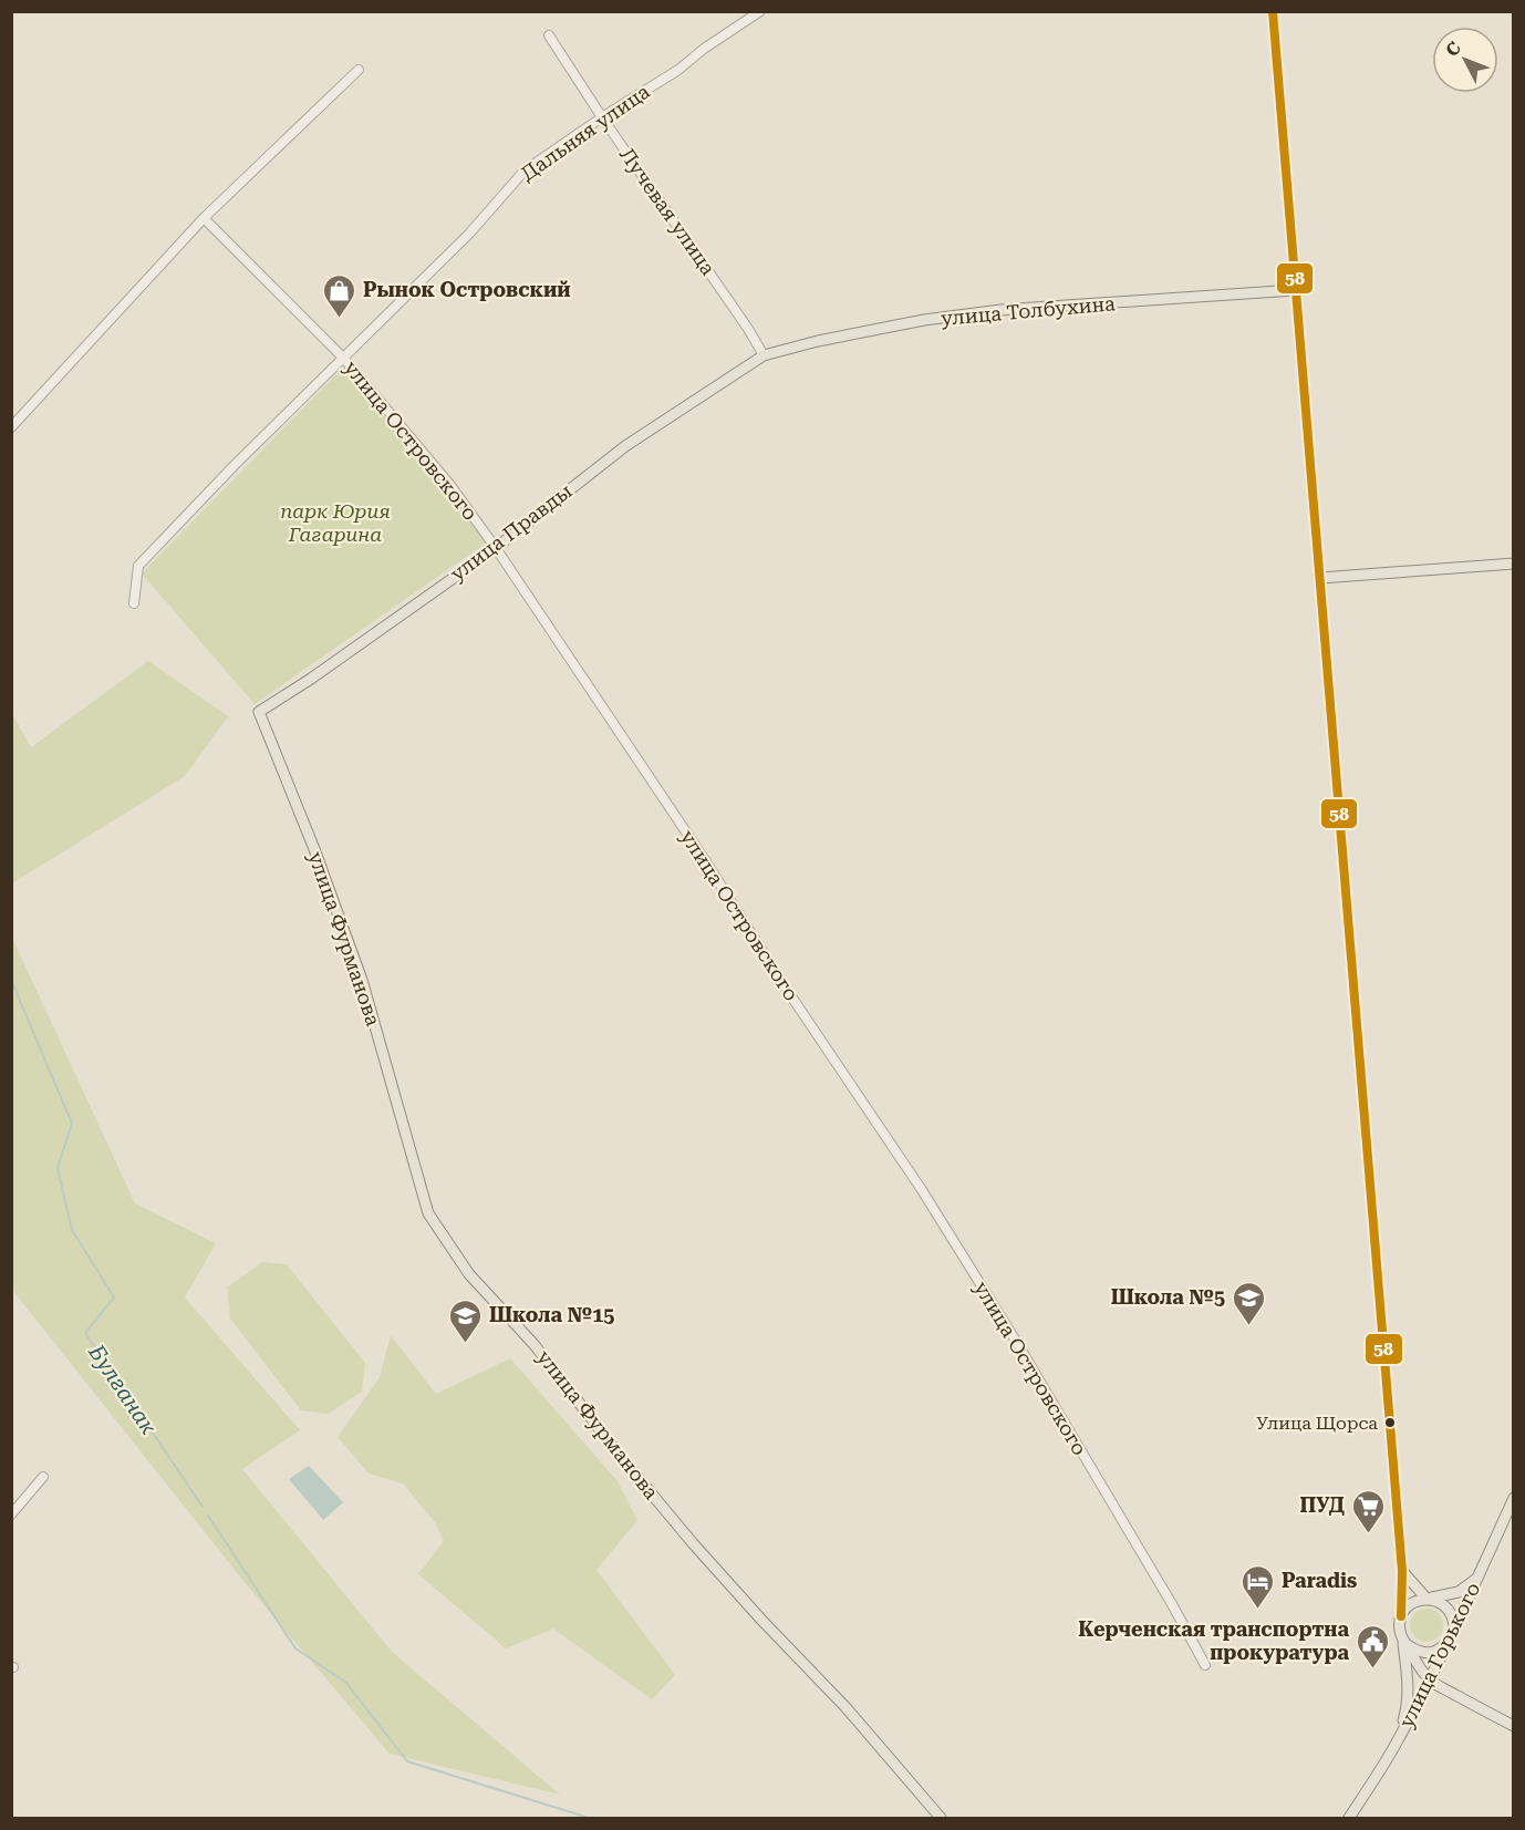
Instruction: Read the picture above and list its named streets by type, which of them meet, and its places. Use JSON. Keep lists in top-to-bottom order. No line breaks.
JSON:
{"streets":{"main road":["улица Толбухина","улица Правды","улица Фурманова","улица Горького"],"street":["Дальняя улица","Лучевая улица","улица Островского"]},"crossings":[["Дальняя улица","Лучевая улица"],["Дальняя улица","улица Островского"],["Лучевая улица","улица Толбухина"],["Лучевая улица","улица Правды"],["улица Толбухина","улица Правды"],["улица Островского","улица Правды"],["улица Правды","улица Фурманова"]],"water":["Булганак"],"parks":["парк Юрия Гагарина"],"places":{"shop":["Рынок Островский"],"school or university":["Школа №5","Школа №15"],"other":["Улица Щорса"],"supermarket":["ПУД"],"hotel":["Paradis"],"public building":["Керченская транспортна прокуратура"]},"lines":["transit line 58"],"north":"top left"}
